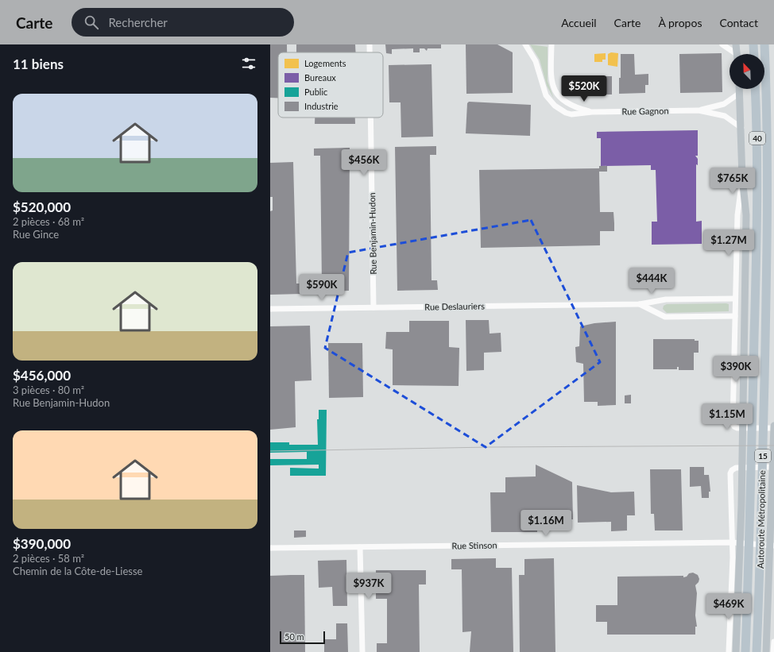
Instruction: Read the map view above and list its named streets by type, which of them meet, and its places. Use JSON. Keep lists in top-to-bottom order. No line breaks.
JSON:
{"streets":{"highway":["40","15","Autoroute Métropolitaine"],"street":["Rue Gagnon","Rue Benjamin-Hudon","Rue Deslauriers","Rue Stinson"]},"crossings":[["Rue Benjamin-Hudon","Rue Deslauriers"]],"legend":["Logements","Bureaux","Public","Industrie"],"scale_bar":"50 m","north":"top left","page":{"header":"Carte","search":"Rechercher","nav":["Accueil","Carte","À propos","Contact"],"heading":"11 biens","price":["$520K","$456K","$765K","$1.27M","$444K","$590K","$390K","$1.15M","$1.16M","$937K","$469K"],"list":[{"name":"$520,000","note":"2 pièces · 68 m² · Rue Gince"},{"name":"$456,000","note":"3 pièces · 80 m² · Rue Benjamin-Hudon"},{"name":"$390,000","note":"2 pièces · 58 m² · Chemin de la Côte-de-Liesse"}],"scale":"50 m"}}
